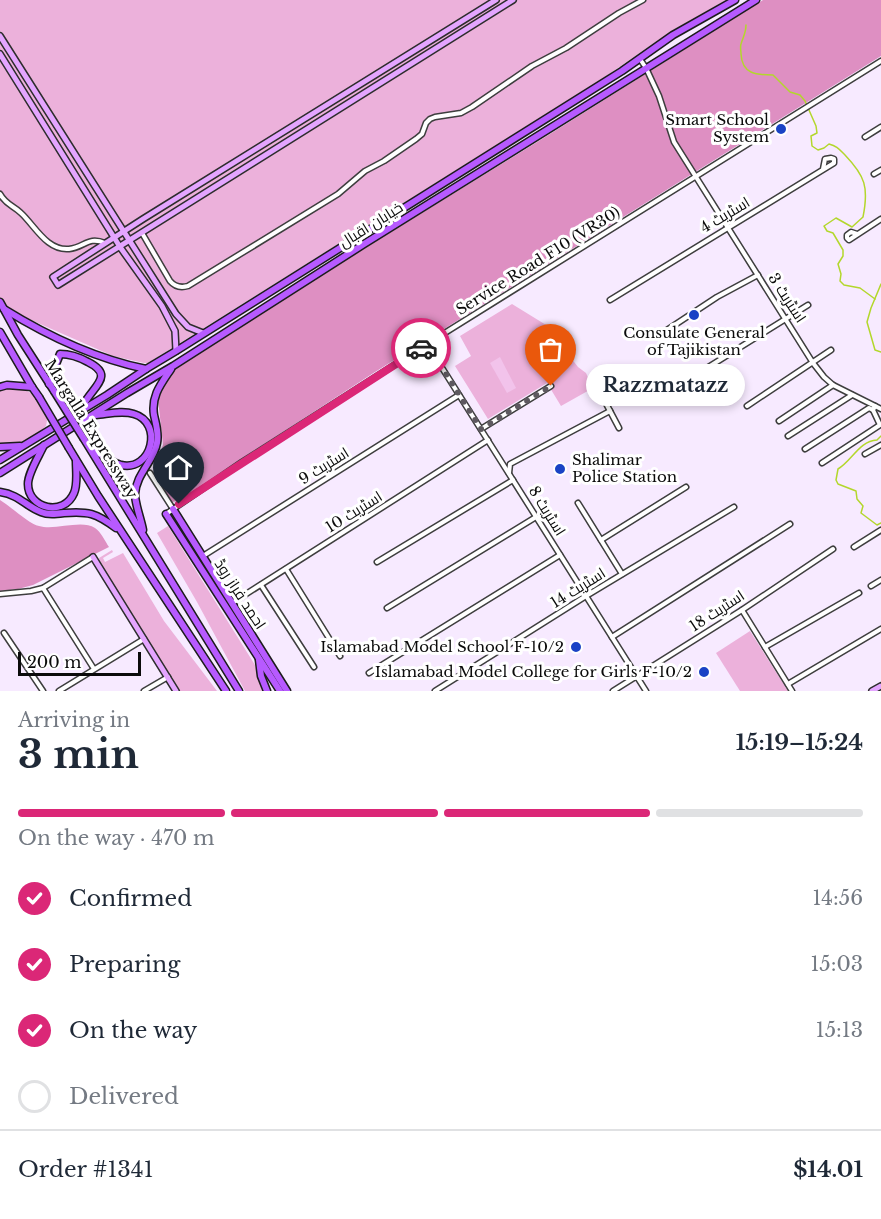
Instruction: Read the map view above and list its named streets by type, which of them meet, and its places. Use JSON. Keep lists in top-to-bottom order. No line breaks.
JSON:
{"streets":{"main road":["خیابان اقبال","Margalla Expressway","احمد فراز روڈ"],"street":["اسٹریٹ 4","Service Road F10 (VR30)","اسٹریٹ 3","اسٹریٹ 9","اسٹریٹ 8","اسٹریٹ 10","اسٹریٹ 14","اسٹریٹ 18"]},"crossings":[["اسٹریٹ 4","اسٹریٹ 3"],["خیابان اقبال","اسٹریٹ 3"],["Service Road F10 (VR30)","اسٹریٹ 3"],["Service Road F10 (VR30)","اسٹریٹ 8"],["Service Road F10 (VR30)","احمد فراز روڈ"],["اسٹریٹ 9","اسٹریٹ 8"],["اسٹریٹ 9","احمد فراز روڈ"],["اسٹریٹ 8","اسٹریٹ 10"],["اسٹریٹ 8","اسٹریٹ 14"],["اسٹریٹ 8","اسٹریٹ 18"],["اسٹریٹ 10","احمد فراز روڈ"]],"places":["Smart School System","Consulate General of Tajikistan","Razzmatazz","Shalimar Police Station","Islamabad Model School F-10/2","Islamabad Model College for Girls F-10/2"],"scale_bar":"200 m","page":{"bubble":"Razzmatazz","scale":"200 m","heading":["3 min","Arriving in","15:19–15:24"],"panel":["Order #1341","$14.01"],"bar":"On the way · 470 m","list":[["Confirmed","14:56"],["Preparing","15:03"],["On the way","15:13"],"Delivered"]}}
